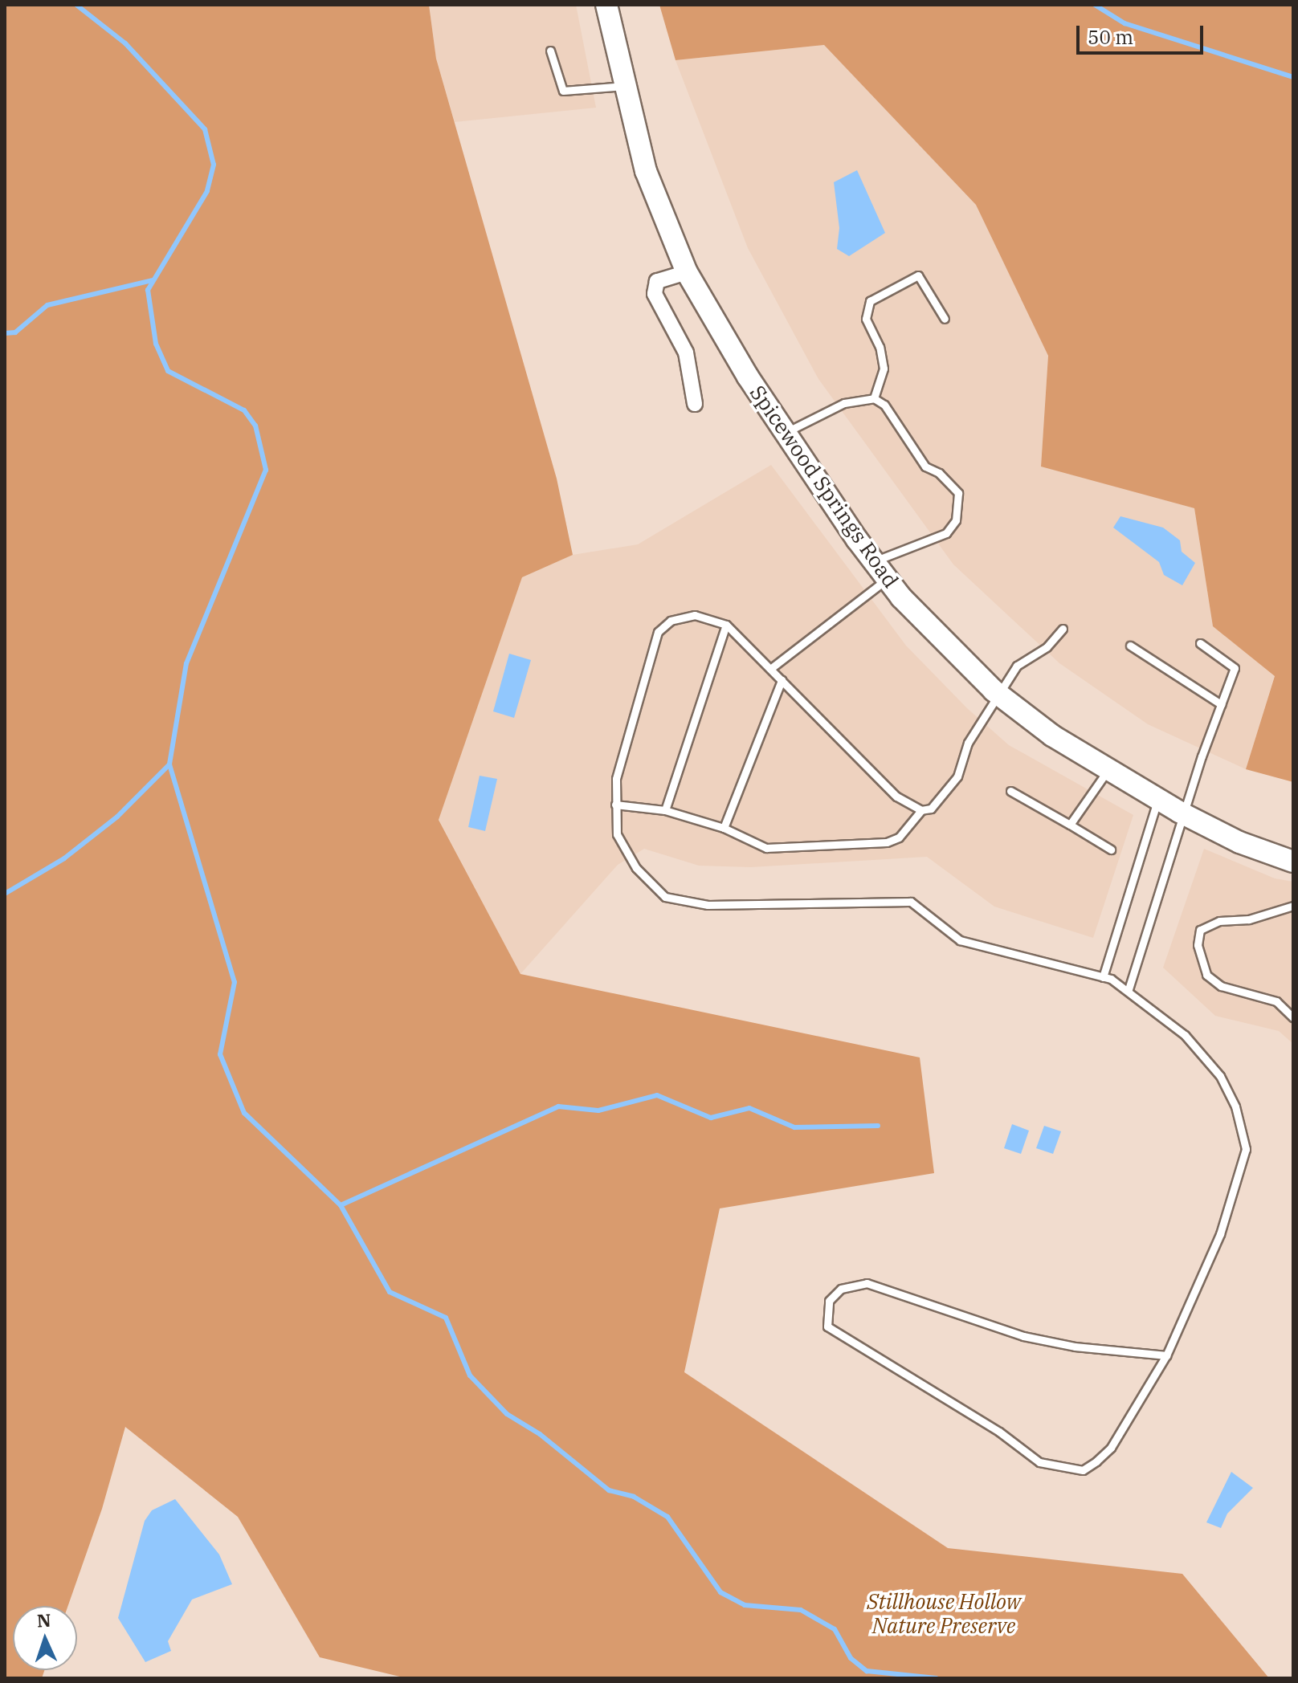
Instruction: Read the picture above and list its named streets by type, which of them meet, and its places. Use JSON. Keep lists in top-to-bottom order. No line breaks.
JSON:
{"streets":{"main road":["Spicewood Springs Road"]},"parks":["Stillhouse Hollow Nature Preserve"],"scale_bar":"50 m","north":"top"}
